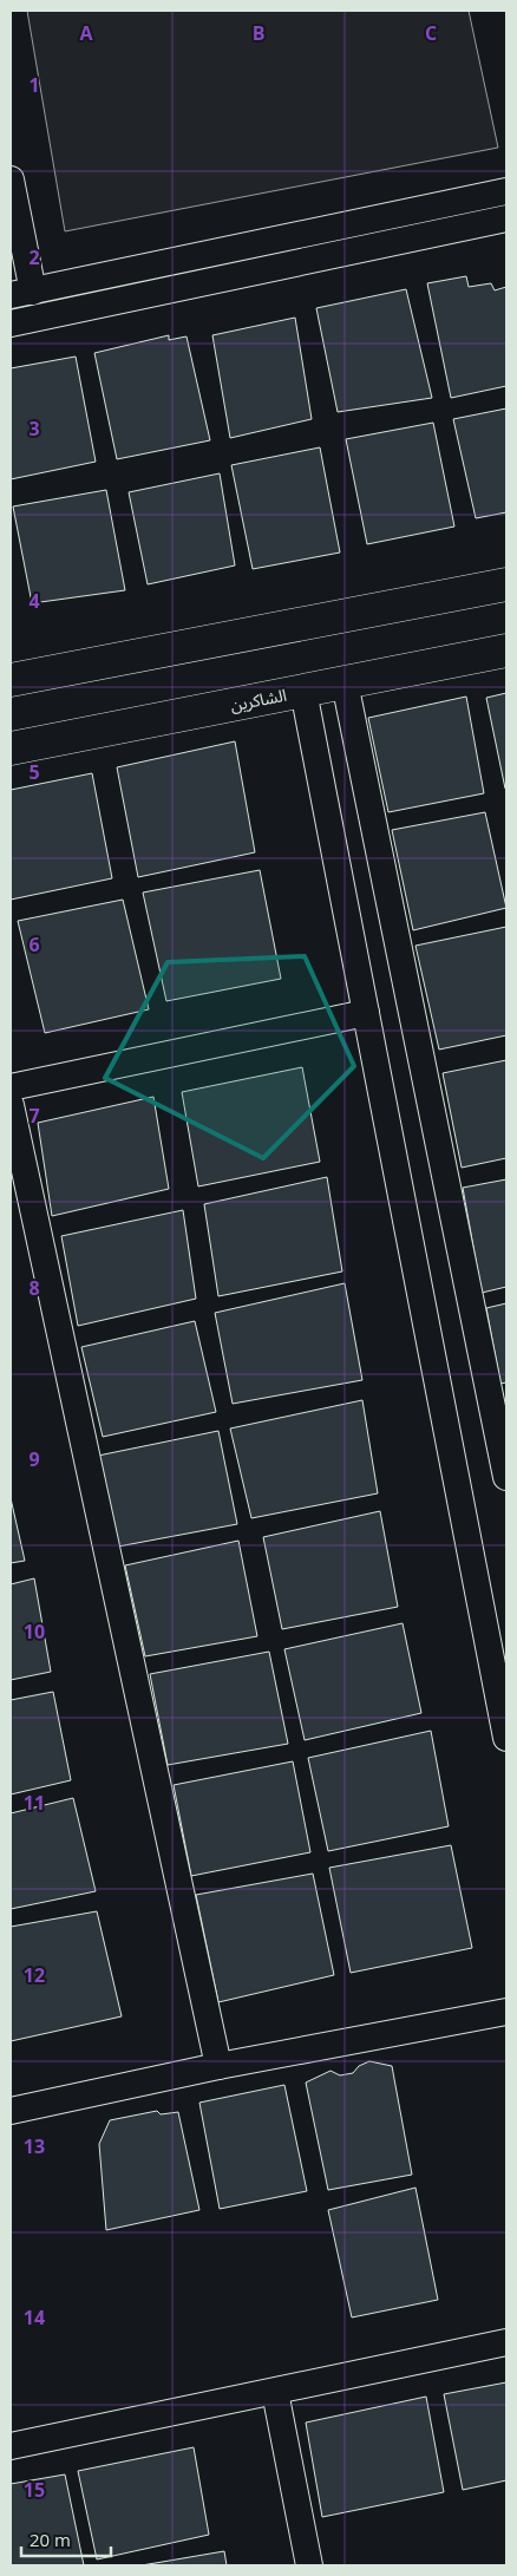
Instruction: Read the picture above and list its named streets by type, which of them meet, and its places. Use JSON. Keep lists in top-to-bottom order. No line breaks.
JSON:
{"streets":{"street":["الشاكرين"]},"scale_bar":"20 m","grid":{"columns":["A","B","C"],"rows":["1","2","3","4","5","6","7","8","9","10","11","12","13","14","15"]}}
